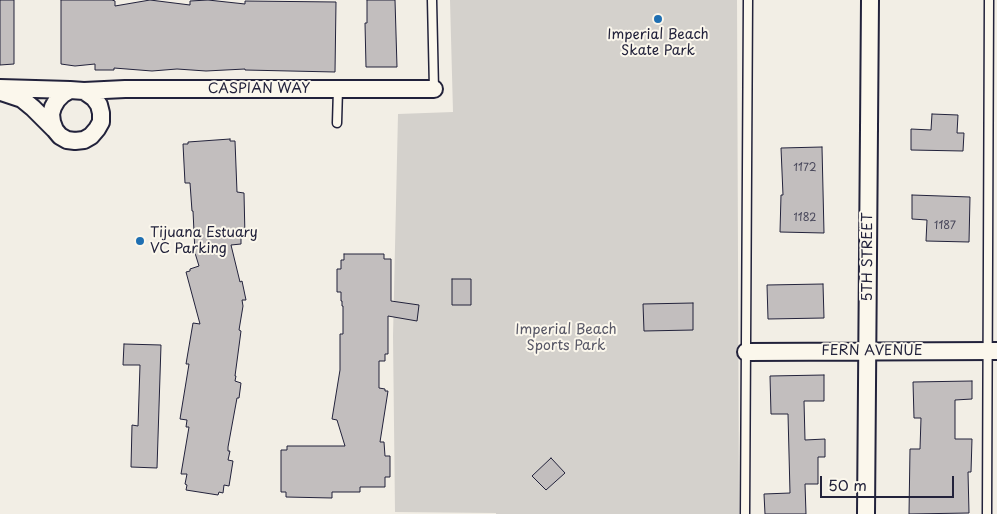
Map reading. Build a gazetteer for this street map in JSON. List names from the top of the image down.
{
  "streets": {
    "street": ["CASPIAN WAY", "5TH STREET", "FERN AVENUE"]
  },
  "crossings": [
    ["5TH STREET", "FERN AVENUE"]
  ],
  "parks": ["Imperial Beach Sports Park"],
  "places": ["Imperial Beach Skate Park", "Tijuana Estuary VC Parking"],
  "house_numbers": ["1172", "1182", "1187"],
  "scale_bar": "50 m"
}
